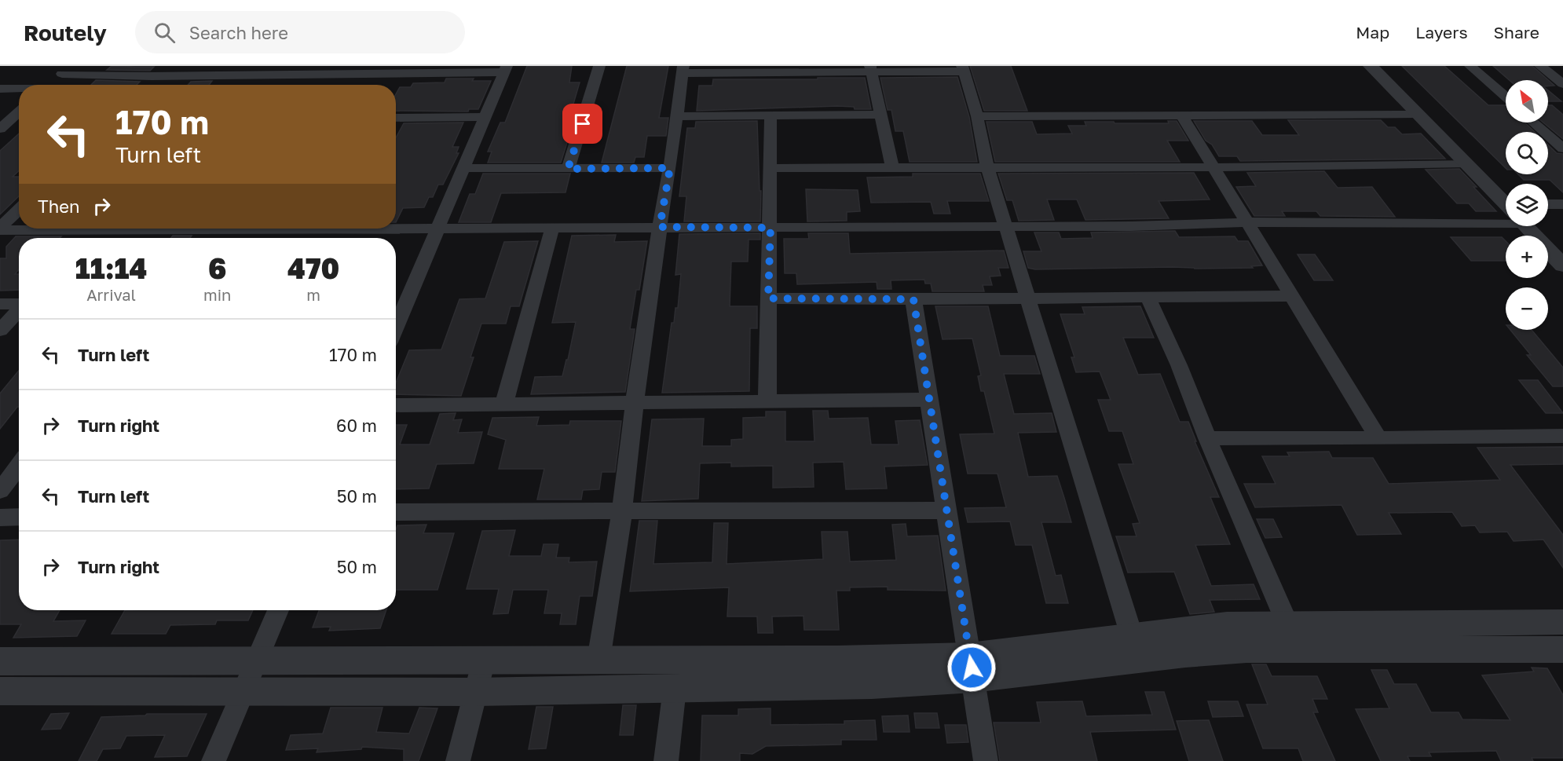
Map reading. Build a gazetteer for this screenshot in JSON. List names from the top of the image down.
{
  "north": "top left",
  "page": {
    "header": "Routely",
    "search": "Search here",
    "nav": ["Map", "Layers", "Share"],
    "map_buttons": ["+", "−"],
    "turn": ["170 m", "Turn left"],
    "then": "Then",
    "eta": [
      "11:14",
      "Arrival",
      "6",
      "min",
      "470",
      "m"
    ],
    "list": [
      {
        "name": "Turn left",
        "value": "170 m"
      },
      {
        "name": "Turn right",
        "value": "60 m"
      },
      {
        "name": "Turn left",
        "value": "50 m"
      },
      {
        "name": "Turn right",
        "value": "50 m"
      }
    ]
  }
}
